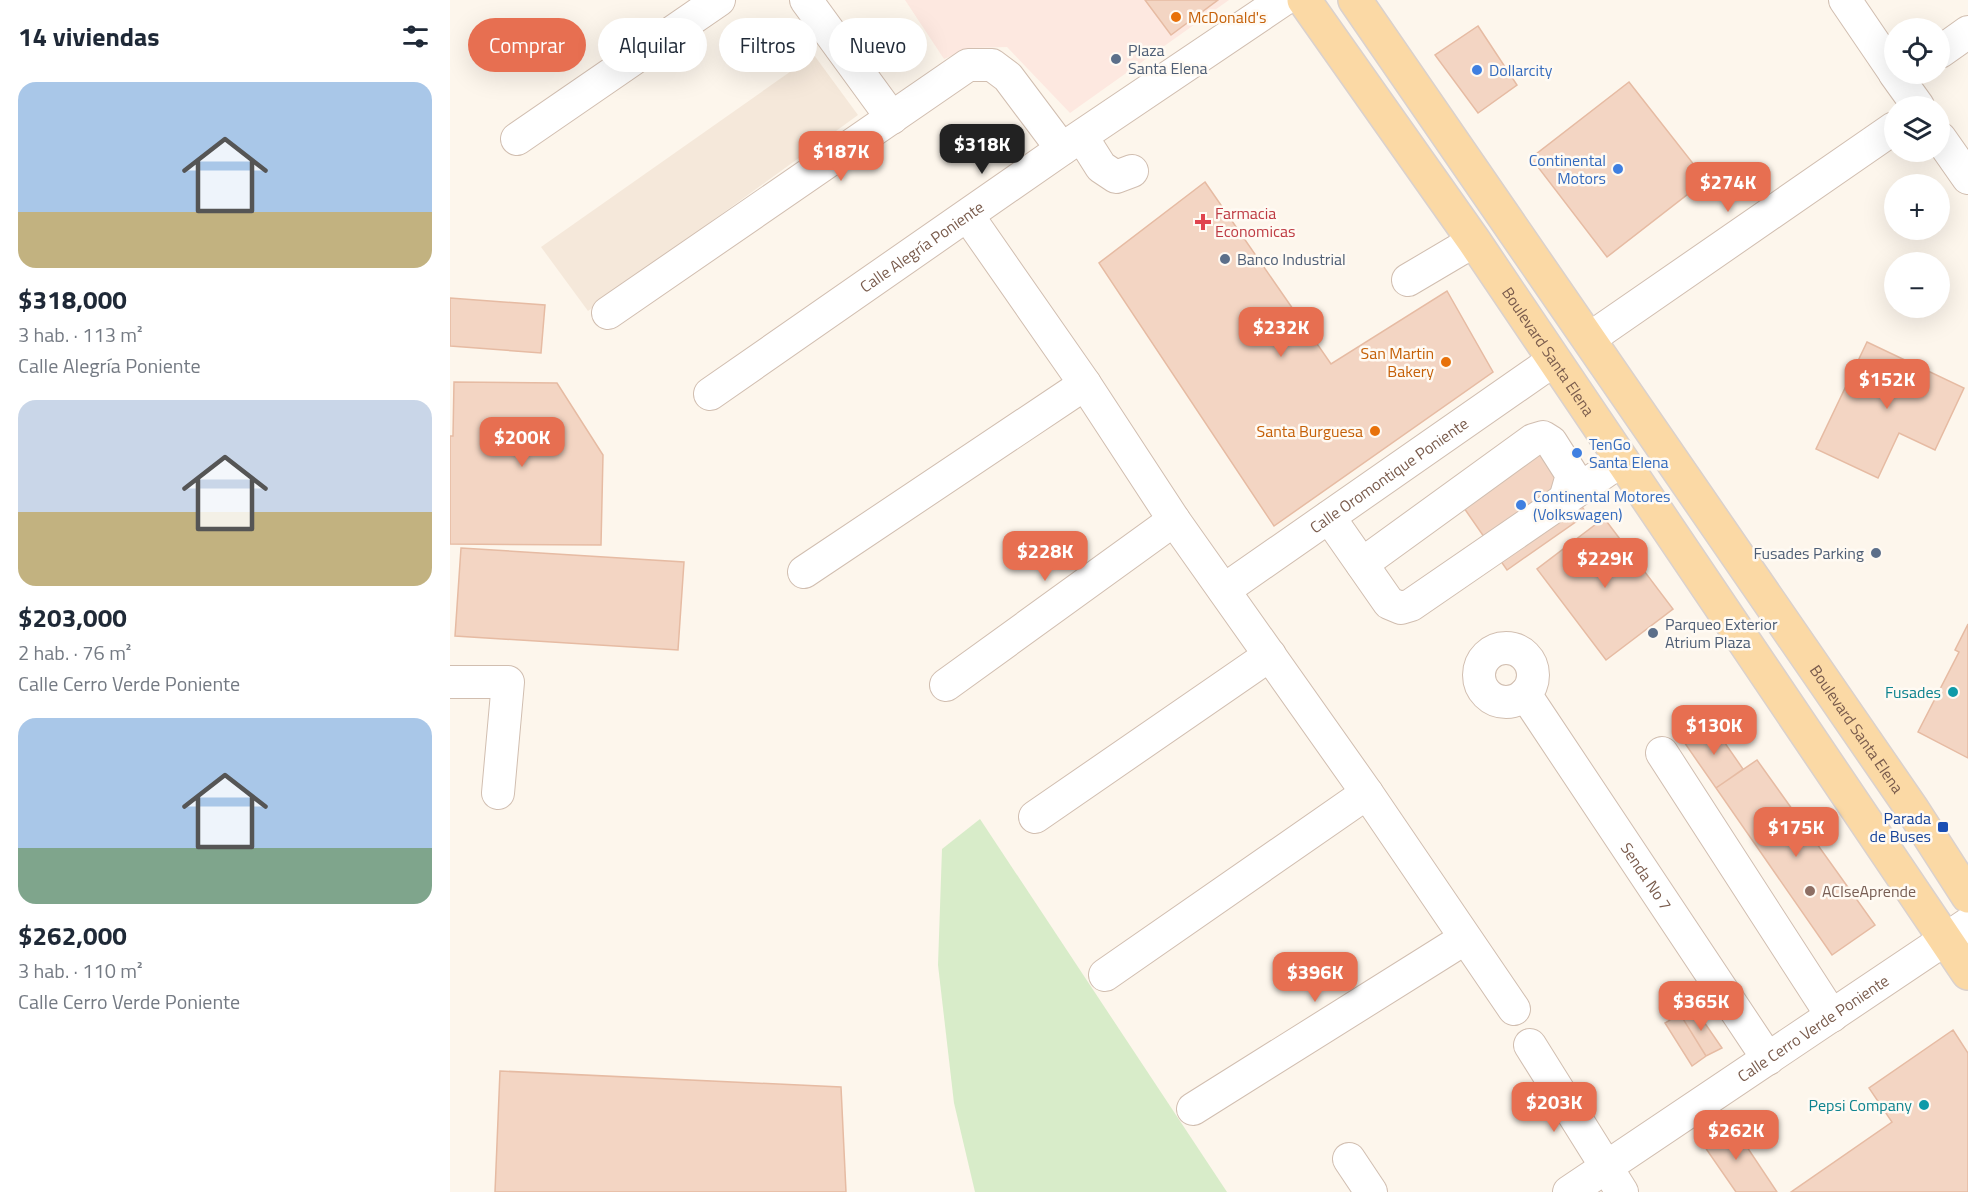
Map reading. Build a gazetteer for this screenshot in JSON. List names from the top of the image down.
{
  "streets": {
    "main road": ["Boulevard Santa Elena"],
    "street": [
      "Calle Alegría Poniente",
      "Calle Oromontique Poniente",
      "Senda No 7",
      "Calle Cerro Verde Poniente"
    ]
  },
  "crossings": [
    ["Boulevard Santa Elena", "Calle Oromontique Poniente"],
    ["Boulevard Santa Elena", "Calle Cerro Verde Poniente"],
    ["Senda No 7", "Calle Cerro Verde Poniente"]
  ],
  "places": {
    "other": [
      "McDonald's",
      "Plaza Santa Elena",
      "Dollarcity",
      "Continental Motors",
      "Banco Industrial",
      "San Martin Bakery",
      "Santa Burguesa",
      "TenGo Santa Elena",
      "Continental Motores (Volkswagen)",
      "Fusades Parking",
      "Parqueo Exterior Atrium Plaza",
      "Fusades",
      "ACIseAprende",
      "Pepsi Company"
    ],
    "health": ["Farmacia Economicas"],
    "transit": ["Parada de Buses"]
  },
  "page": {
    "heading": "14 viviendas",
    "map_buttons": ["+", "−"],
    "chip": [
      "Comprar",
      "Alquilar",
      "Filtros",
      "Nuevo"
    ],
    "list": [
      {
        "name": "$318,000",
        "note": "3 hab. · 113 m² · Calle Alegría Poniente"
      },
      {
        "name": "$203,000",
        "note": "2 hab. · 76 m² · Calle Cerro Verde Poniente"
      },
      {
        "name": "$262,000",
        "note": "3 hab. · 110 m² · Calle Cerro Verde Poniente"
      }
    ],
    "price": [
      "$318K",
      "$187K",
      "$274K",
      "$232K",
      "$152K",
      "$200K",
      "$228K",
      "$229K",
      "$130K",
      "$175K",
      "$396K",
      "$365K",
      "$203K",
      "$262K"
    ]
  }
}
